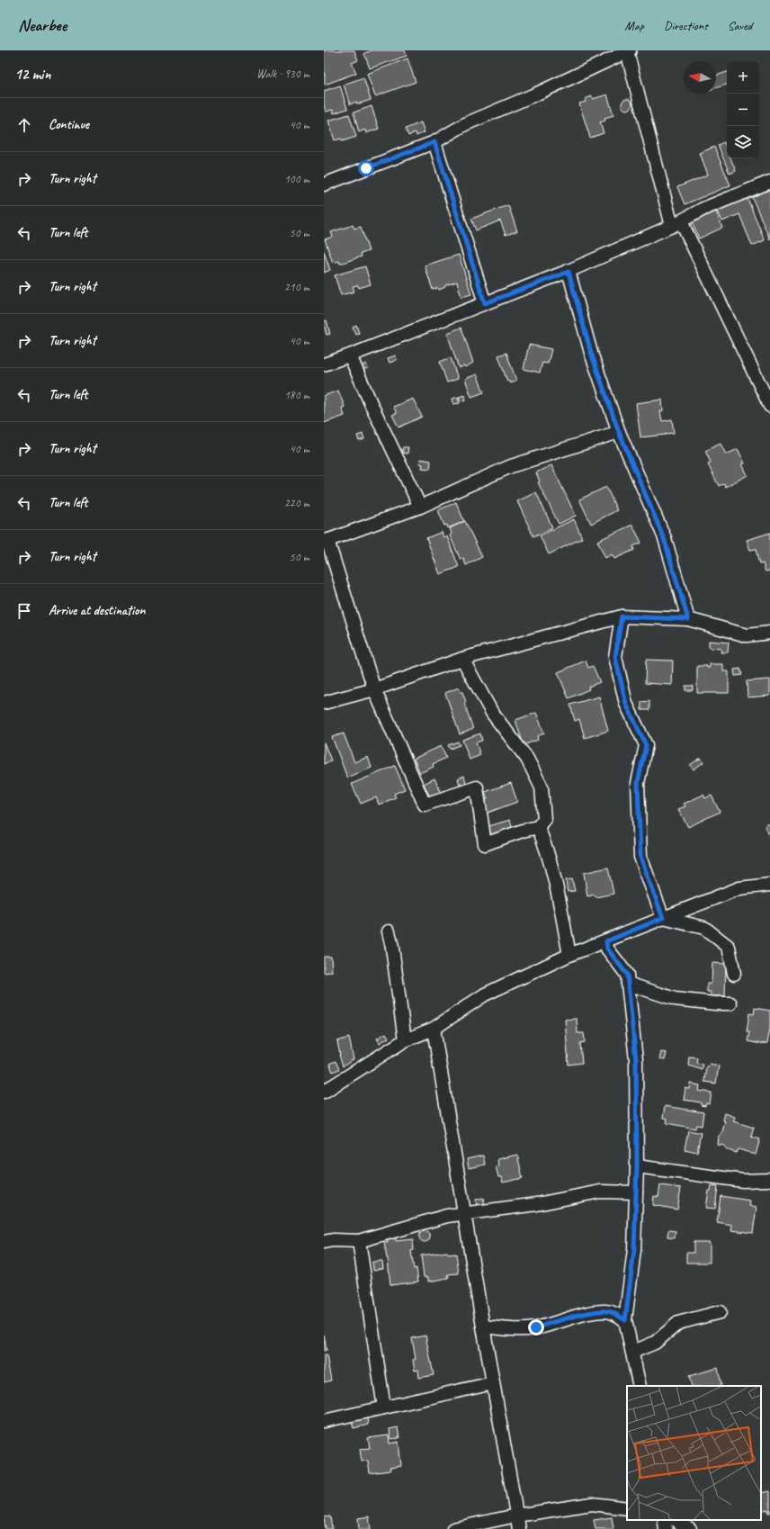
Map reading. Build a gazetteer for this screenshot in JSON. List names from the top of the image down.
{
  "north": "left",
  "page": {
    "header": "Nearbee",
    "nav": ["Map", "Directions", "Saved"],
    "heading": ["12 min", "Walk · 930 m"],
    "map_buttons": ["+", "−"],
    "list": [
      ["Continue", "40 m"],
      ["Turn right", "100 m"],
      ["Turn left", "50 m"],
      ["Turn right", "210 m"],
      ["Turn right", "40 m"],
      ["Turn left", "180 m"],
      ["Turn right", "40 m"],
      ["Turn left", "220 m"],
      ["Turn right", "50 m"],
      "Arrive at destination"
    ]
  }
}
